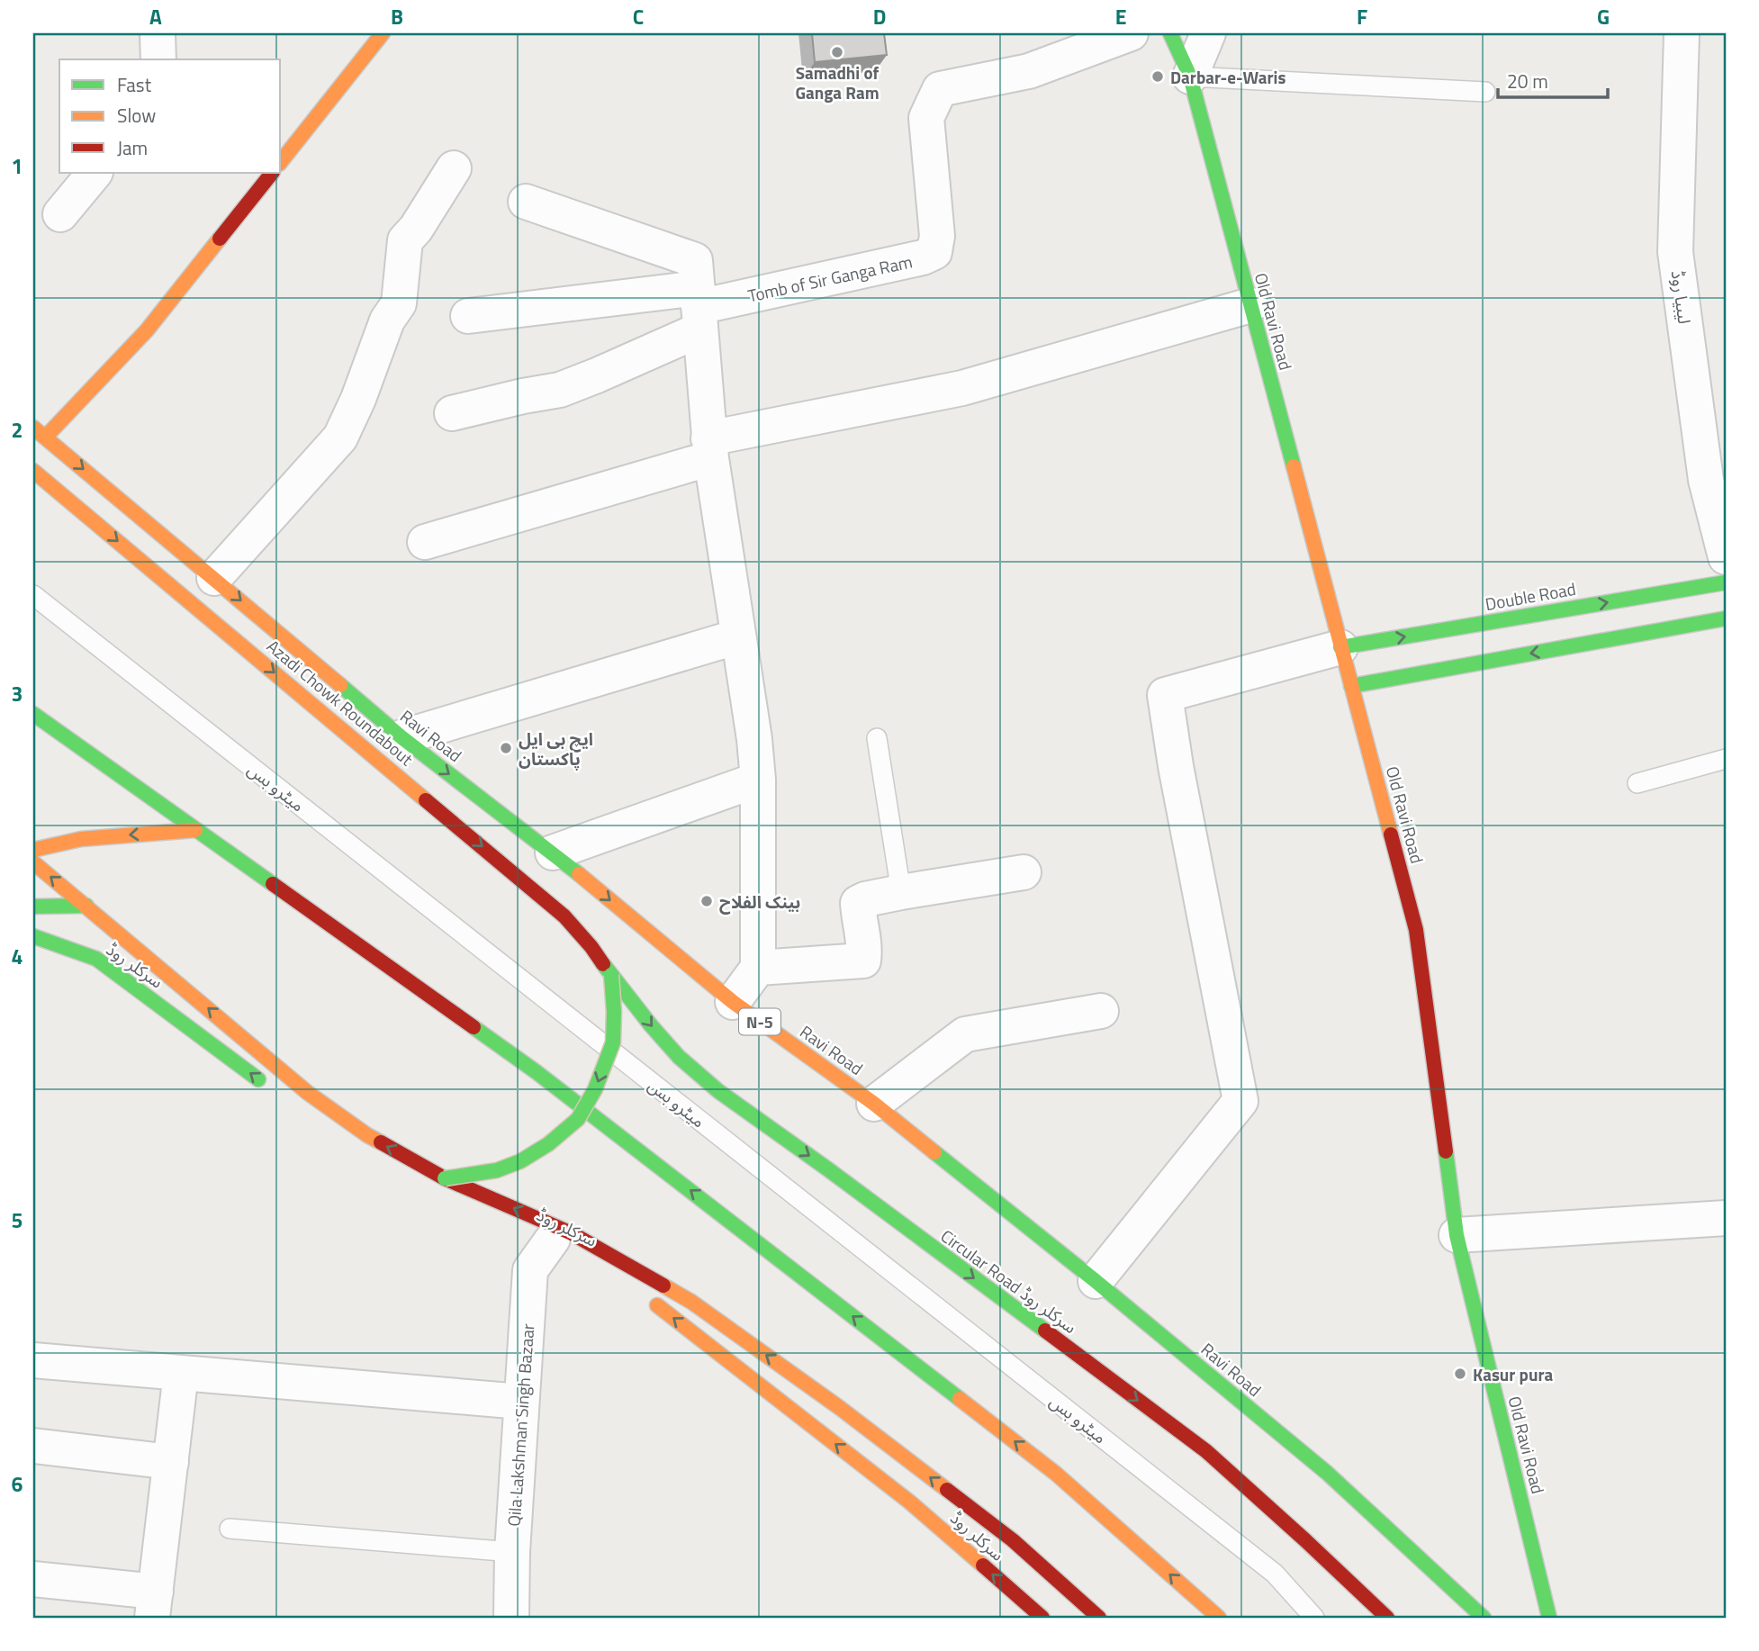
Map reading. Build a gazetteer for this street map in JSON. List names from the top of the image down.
{
  "streets": {
    "main road": [
      "Old Ravi Road",
      "Double Road",
      "Azadi Chowk Roundabout",
      "Ravi Road",
      "سرکلر روڈ",
      "N-5",
      "Circular Road سرکلر روڈ"
    ],
    "street": ["Tomb of Sir Ganga Ram", "لیبیا روڈ", "Qila Lakshman Singh Bazaar"],
    "lane": ["میٹرو بس"]
  },
  "crossings": [
    ["Old Ravi Road", "Double Road"],
    ["Azadi Chowk Roundabout", "Circular Road سرکلر روڈ"],
    ["سرکلر روڈ", "Qila Lakshman Singh Bazaar"]
  ],
  "one_way": ["Azadi Chowk Roundabout", "Ravi Road"],
  "places": [
    "Samadhi of Ganga Ram",
    "Darbar-e-Waris",
    "ایچ بی ایل پاکستان",
    "بینک الفلاح",
    "Kasur pura"
  ],
  "legend": ["Fast", "Slow", "Jam"],
  "scale_bar": "20 m",
  "grid": {
    "columns": [
      "A",
      "B",
      "C",
      "D",
      "E",
      "F",
      "G"
    ],
    "rows": [
      "1",
      "2",
      "3",
      "4",
      "5",
      "6"
    ]
  }
}
